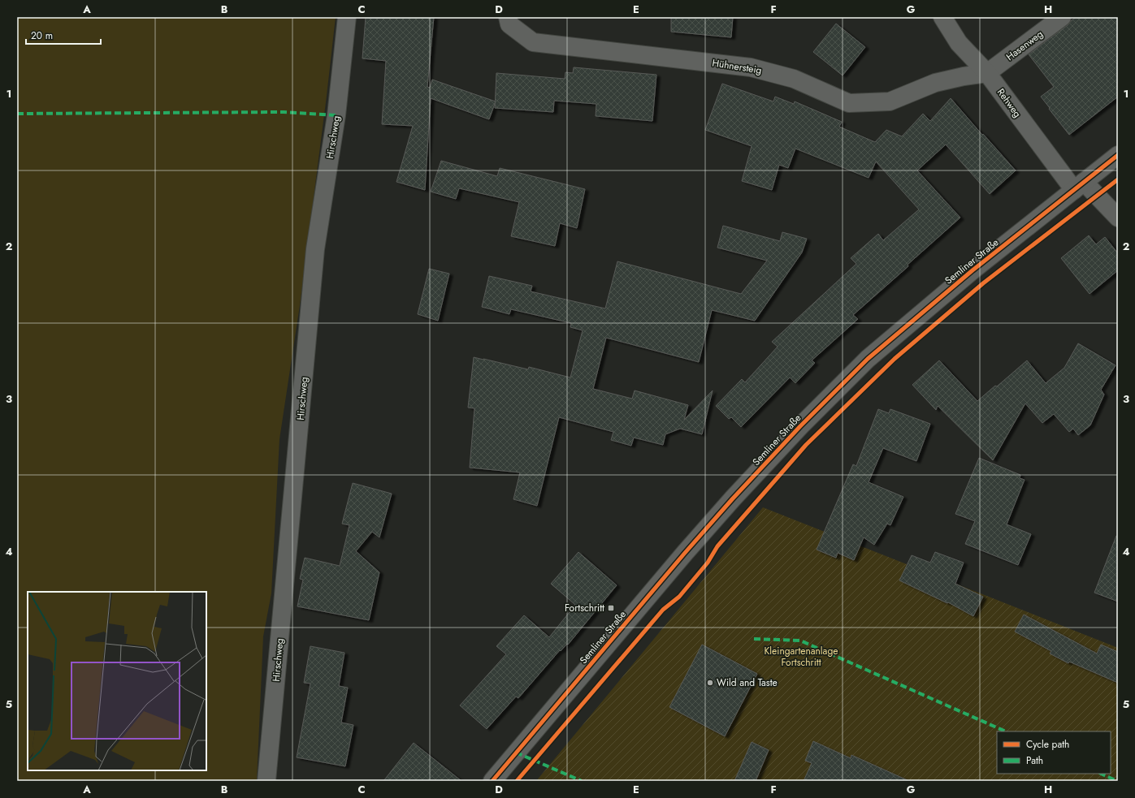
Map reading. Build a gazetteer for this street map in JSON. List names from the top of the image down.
{
  "streets": {
    "street": [
      "Hasenweg",
      "Hühnersteig",
      "Rehweg",
      "Hirschweg",
      "Semliner Straße"
    ]
  },
  "crossings": [
    ["Hasenweg", "Hühnersteig"],
    ["Hasenweg", "Rehweg"],
    ["Hühnersteig", "Rehweg"],
    ["Rehweg", "Semliner Straße"]
  ],
  "parks": ["Kleingartenanlage Fortschritt"],
  "places": {
    "transit": ["Fortschritt"],
    "other": ["Wild and Taste"]
  },
  "legend": ["Cycle path", "Path"],
  "scale_bar": "20 m",
  "grid": {
    "columns": [
      "A",
      "B",
      "C",
      "D",
      "E",
      "F",
      "G",
      "H"
    ],
    "rows": [
      "1",
      "2",
      "3",
      "4",
      "5"
    ]
  }
}
